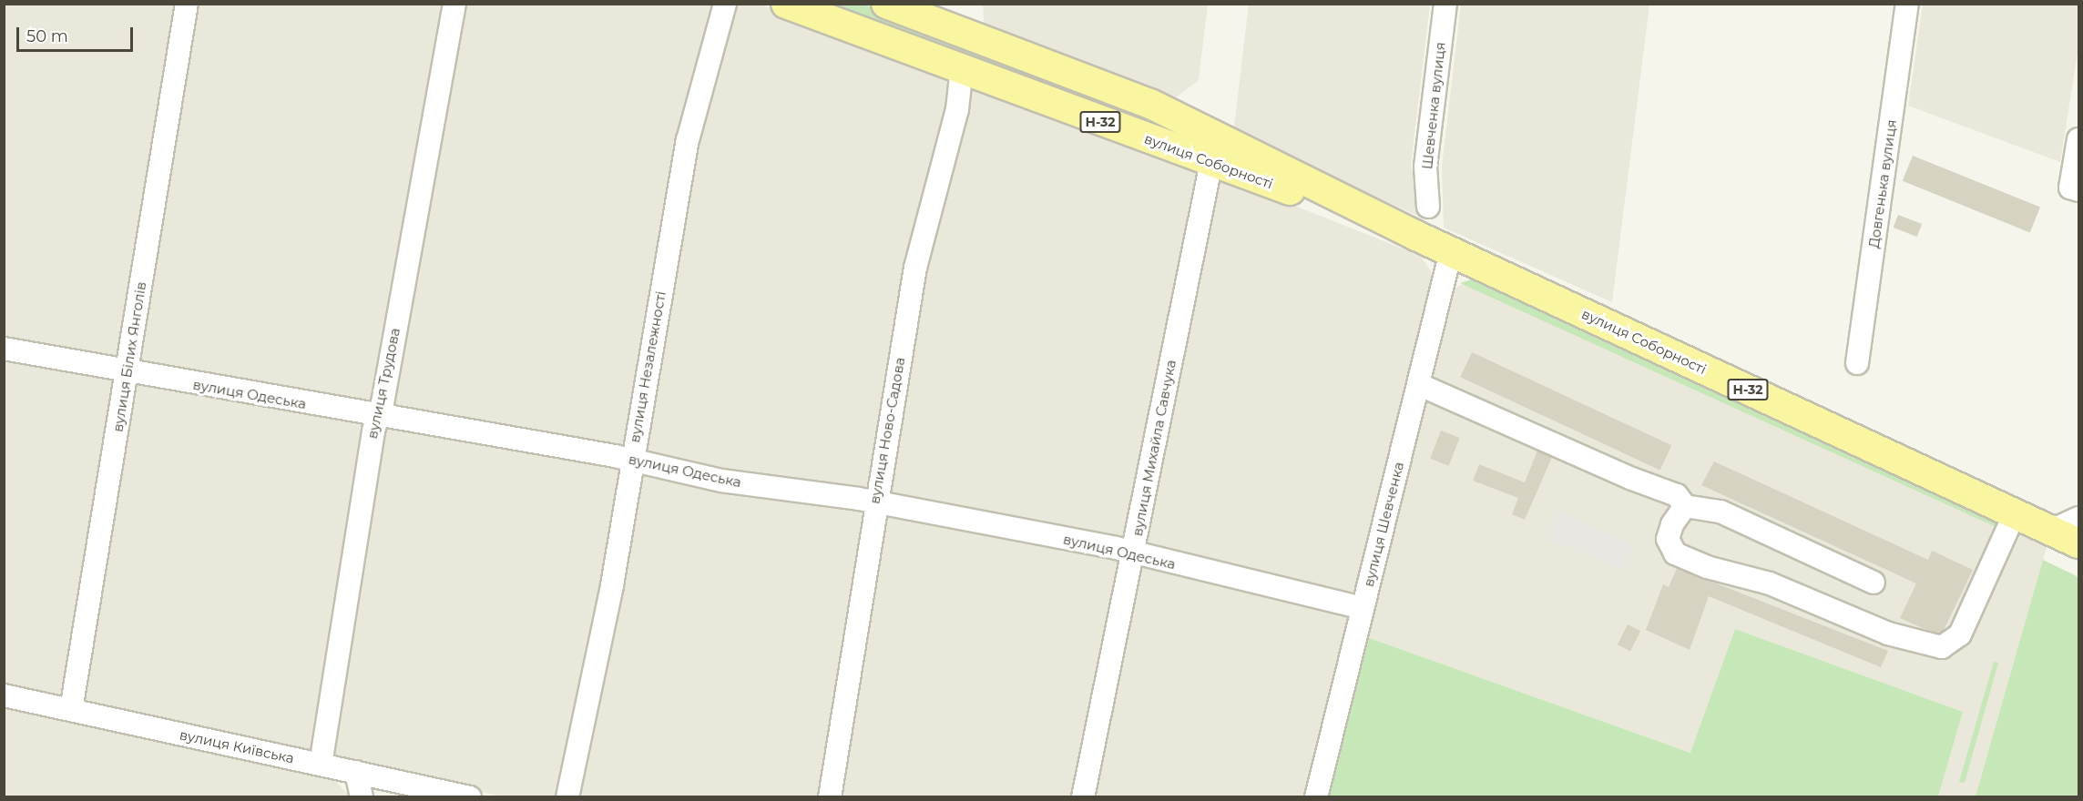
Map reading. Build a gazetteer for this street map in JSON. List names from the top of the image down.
{
  "streets": {
    "main road": ["Н-32", "вулиця Соборності"],
    "street": [
      "Шевченка вулиця",
      "Довгенька вулиця",
      "вулиця Білих Янголів",
      "вулиця Незалежності",
      "вулиця Трудова",
      "вулиця Одеська",
      "вулиця Ново-Садова",
      "вулиця Михайла Савчука",
      "вулиця Шевченка",
      "вулиця Київська"
    ]
  },
  "crossings": [
    ["вулиця Соборності", "вулиця Ново-Садова"],
    ["вулиця Соборності", "вулиця Михайла Савчука"],
    ["вулиця Соборності", "вулиця Шевченка"],
    ["вулиця Білих Янголів", "вулиця Одеська"],
    ["вулиця Білих Янголів", "вулиця Київська"],
    ["вулиця Незалежності", "вулиця Одеська"],
    ["вулиця Трудова", "вулиця Одеська"],
    ["вулиця Трудова", "вулиця Київська"],
    ["вулиця Одеська", "вулиця Ново-Садова"],
    ["вулиця Одеська", "вулиця Михайла Савчука"],
    ["вулиця Одеська", "вулиця Шевченка"]
  ],
  "scale_bar": "50 m"
}
